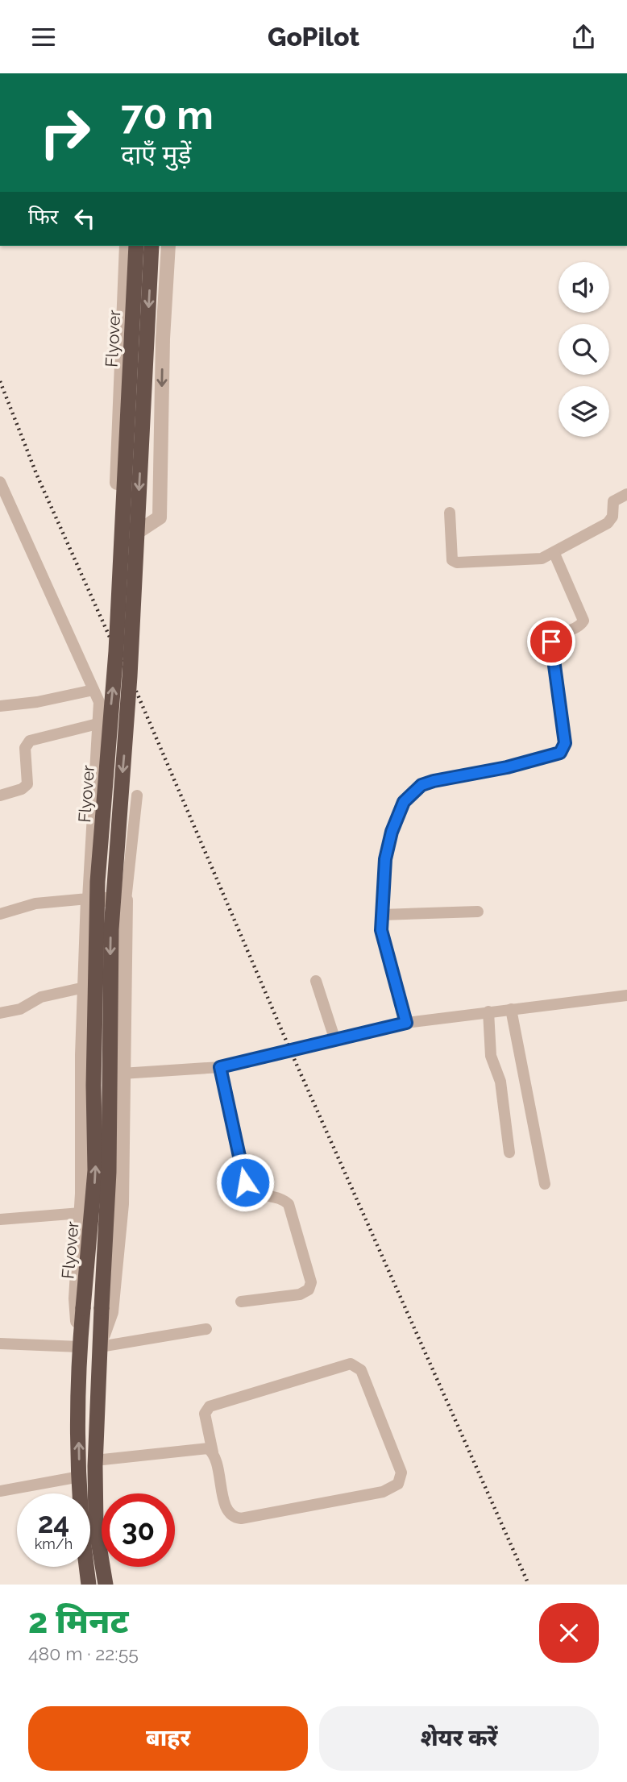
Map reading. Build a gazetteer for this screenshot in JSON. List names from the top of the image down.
{
  "streets": {
    "highway": ["Flyover"]
  },
  "page": {
    "header": "GoPilot",
    "turn": ["70 m", "दाएँ मुड़ें"],
    "then": "फिर",
    "speed": "24 km/h",
    "limit": "30",
    "heading": ["2 मिनट", "480 m · 22:55"],
    "buttons": ["बाहर", "शेयर करें"]
  }
}
